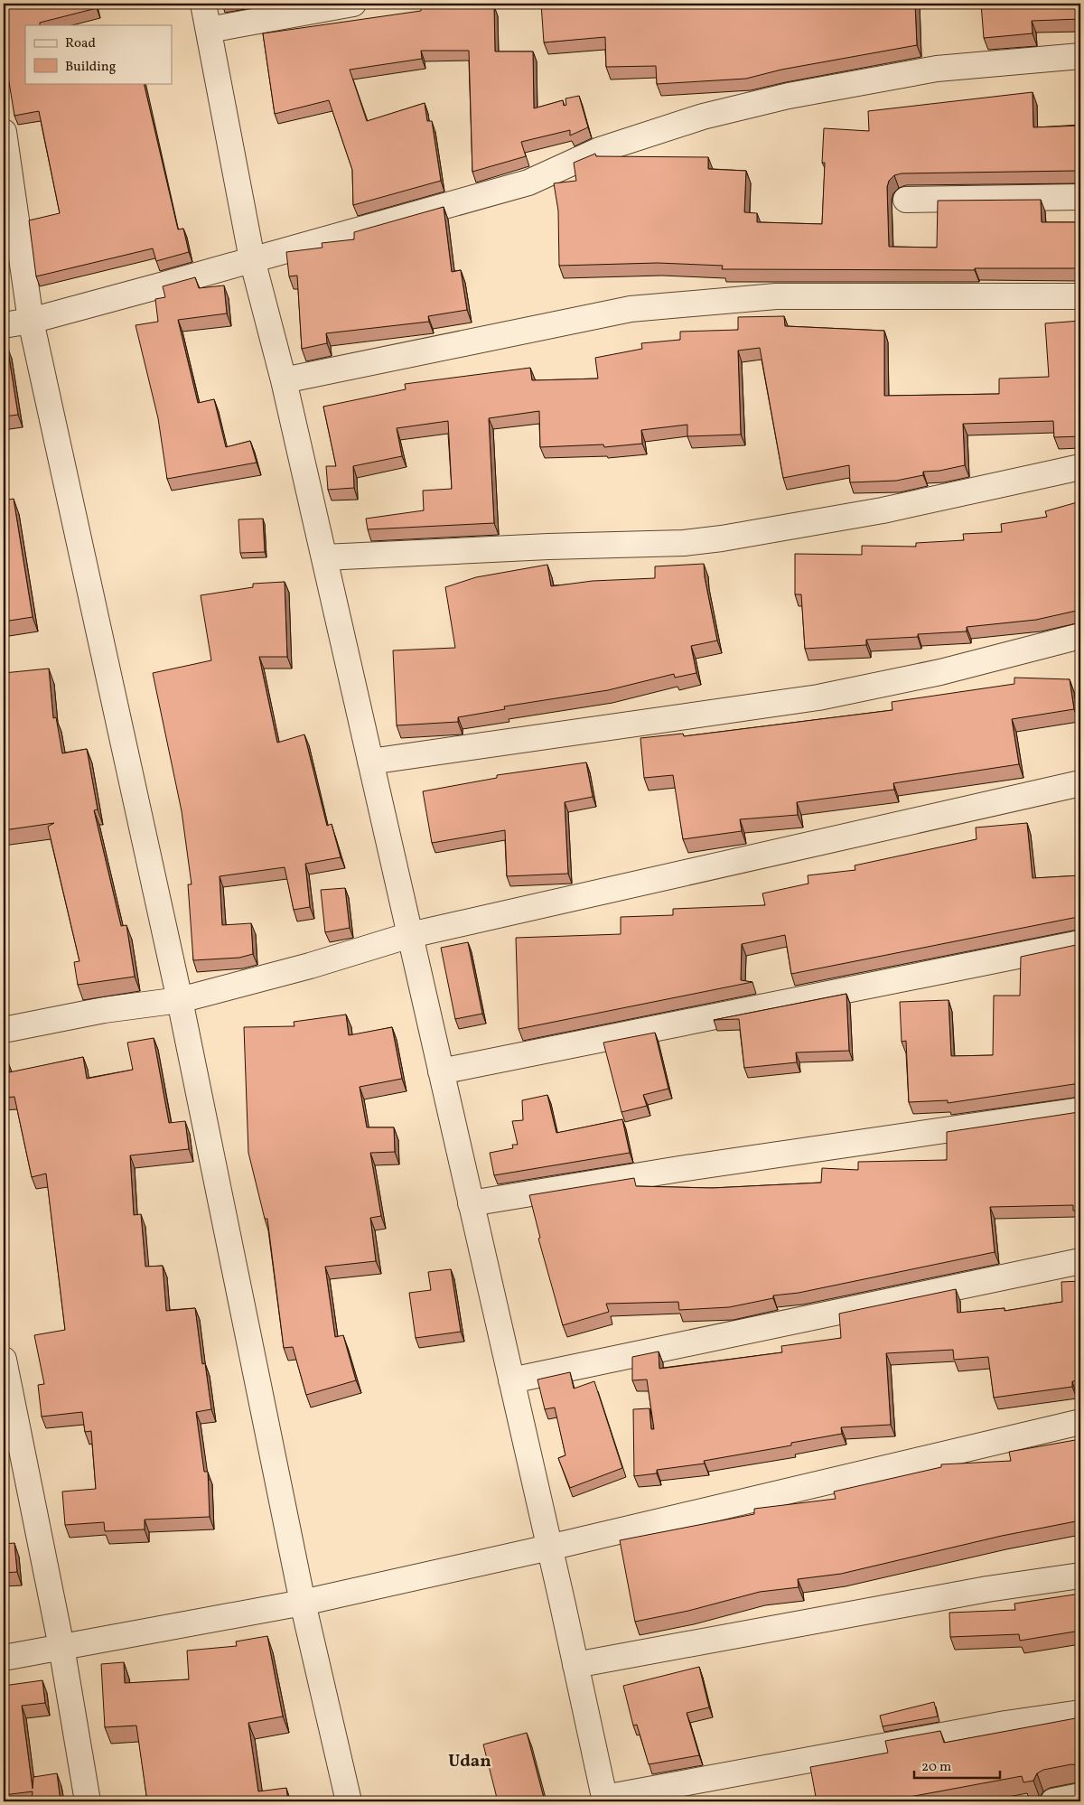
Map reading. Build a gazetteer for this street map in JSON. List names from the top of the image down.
{
  "districts": ["Udan"],
  "legend": ["Road", "Building"],
  "scale_bar": "20 m"
}
